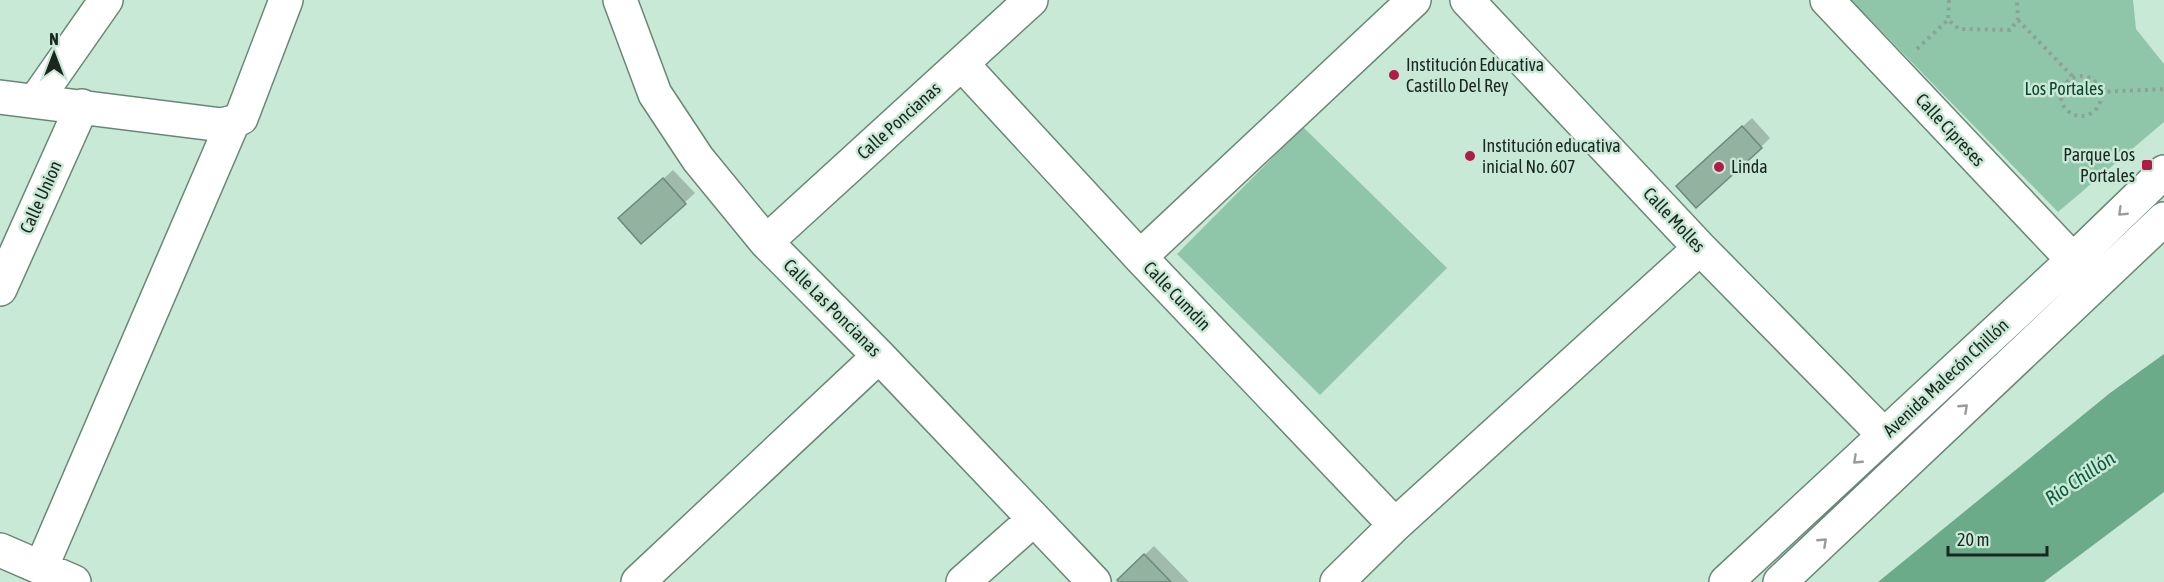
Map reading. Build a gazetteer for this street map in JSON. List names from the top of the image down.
{
  "streets": {
    "street": [
      "Calle Poncianas",
      "Calle Cipreses",
      "Calle Union",
      "Calle Molles",
      "Calle Cumdin",
      "Calle Las Poncianas",
      "Avenida Malecón Chillón"
    ]
  },
  "crossings": [
    ["Calle Poncianas", "Calle Cumdin"],
    ["Calle Poncianas", "Calle Las Poncianas"],
    ["Calle Cipreses", "Avenida Malecón Chillón"],
    ["Calle Molles", "Avenida Malecón Chillón"]
  ],
  "water": ["Río Chillón"],
  "parks": ["Los Portales"],
  "places": {
    "other": ["Institución Educativa Castillo Del Rey", "Institución educativa inicial No. 607", "Linda"],
    "transit": ["Parque Los Portales"]
  },
  "scale_bar": "20 m",
  "north": "top"
}
